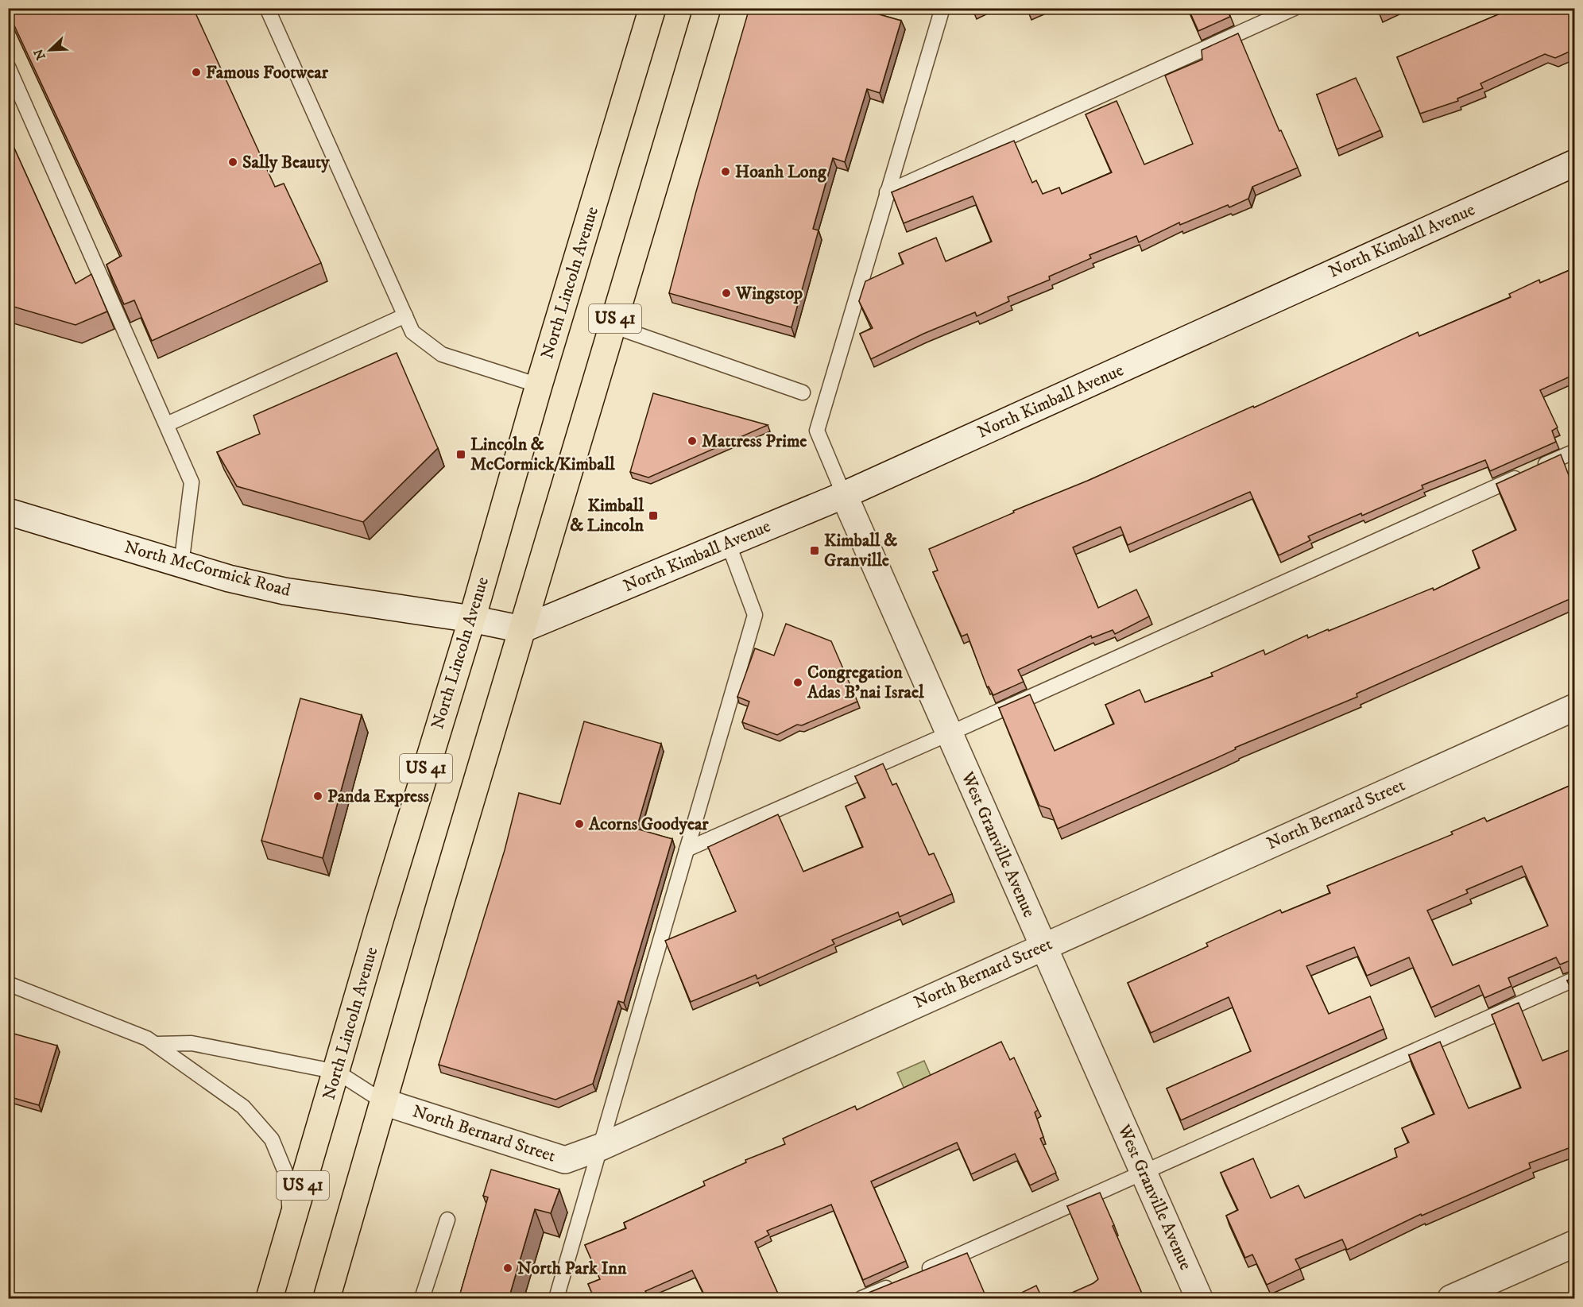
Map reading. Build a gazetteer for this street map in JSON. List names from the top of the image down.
{
  "streets": {
    "main road": ["North Lincoln Avenue", "US 41"],
    "street": [
      "North Kimball Avenue",
      "North McCormick Road",
      "North Bernard Street",
      "West Granville Avenue"
    ]
  },
  "crossings": [
    ["North Kimball Avenue", "US 41"],
    ["North Kimball Avenue", "North McCormick Road"],
    ["North Kimball Avenue", "West Granville Avenue"],
    ["North Lincoln Avenue", "North McCormick Road"],
    ["US 41", "North McCormick Road"],
    ["US 41", "North Bernard Street"],
    ["North Bernard Street", "West Granville Avenue"]
  ],
  "places": {
    "other": [
      "Famous Footwear",
      "Sally Beauty",
      "Hoanh Long",
      "Wingstop",
      "Mattress Prime",
      "Congregation Adas B'nai Israel",
      "Panda Express",
      "Acorns Goodyear",
      "North Park Inn"
    ],
    "transit": ["Lincoln & McCormick/Kimball", "Kimball & Lincoln", "Kimball & Granville"]
  },
  "north": "bottom left"
}
